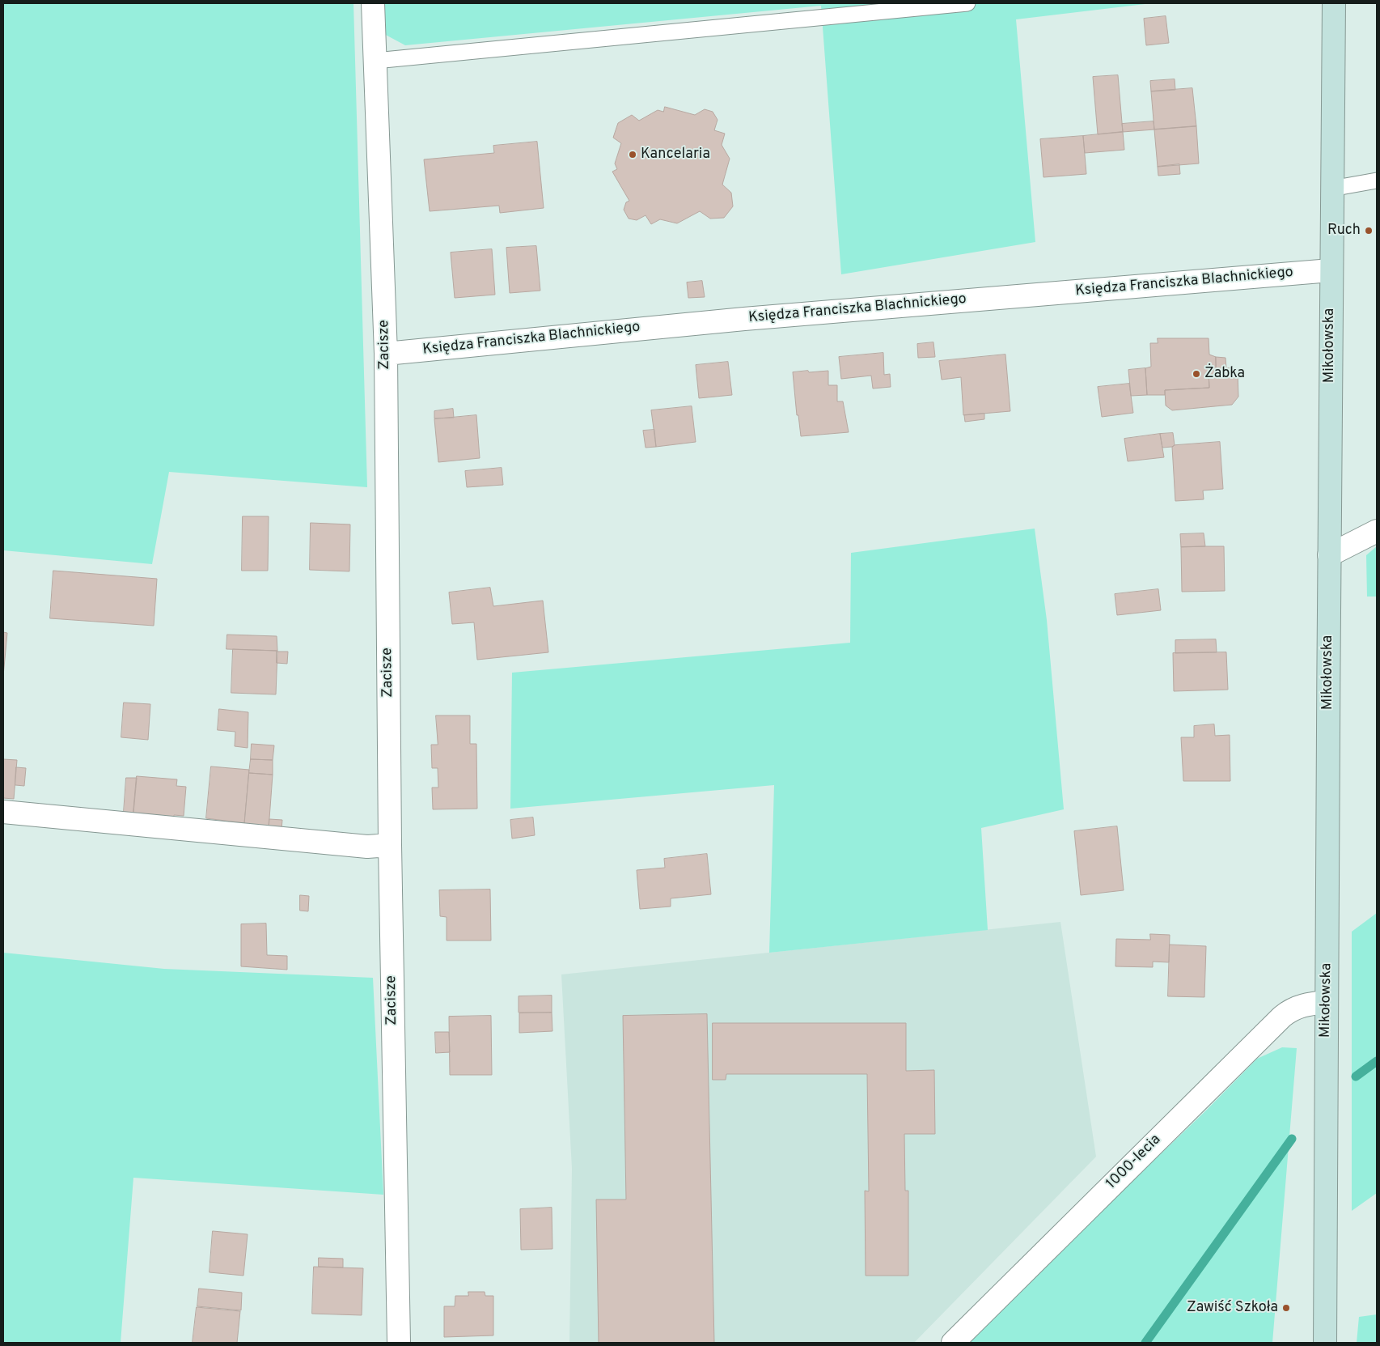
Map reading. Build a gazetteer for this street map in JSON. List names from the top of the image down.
{
  "streets": {
    "main road": ["Mikołowska"],
    "street": ["Księdza Franciszka Blachnickiego", "Zacisze", "1000-lecia"]
  },
  "crossings": [
    ["Księdza Franciszka Blachnickiego", "Zacisze"],
    ["Księdza Franciszka Blachnickiego", "Mikołowska"],
    ["Mikołowska", "1000-lecia"]
  ],
  "places": [
    "Kancelaria",
    "Ruch",
    "Żabka",
    "Zawiść Szkoła"
  ]
}
